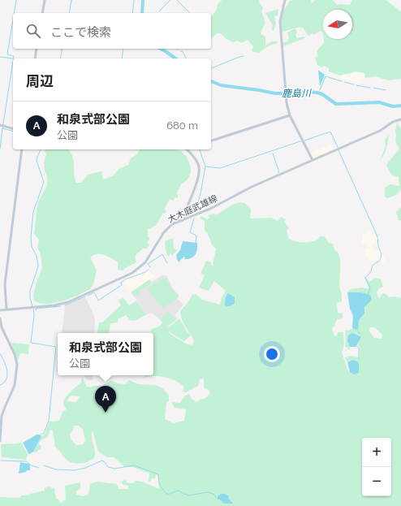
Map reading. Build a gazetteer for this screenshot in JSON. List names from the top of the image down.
{
  "streets": {
    "main road": ["大木庭武雄線"]
  },
  "water": ["鹿島川"],
  "north": "left",
  "page": {
    "search": "ここで検索",
    "heading": "周辺",
    "list": [
      {
        "mark": "A",
        "name": "和泉式部公園",
        "note": "公園",
        "value": "680 m"
      }
    ],
    "popup": ["和泉式部公園", "公園"],
    "pins": "A",
    "map_buttons": ["+", "−"]
  }
}
